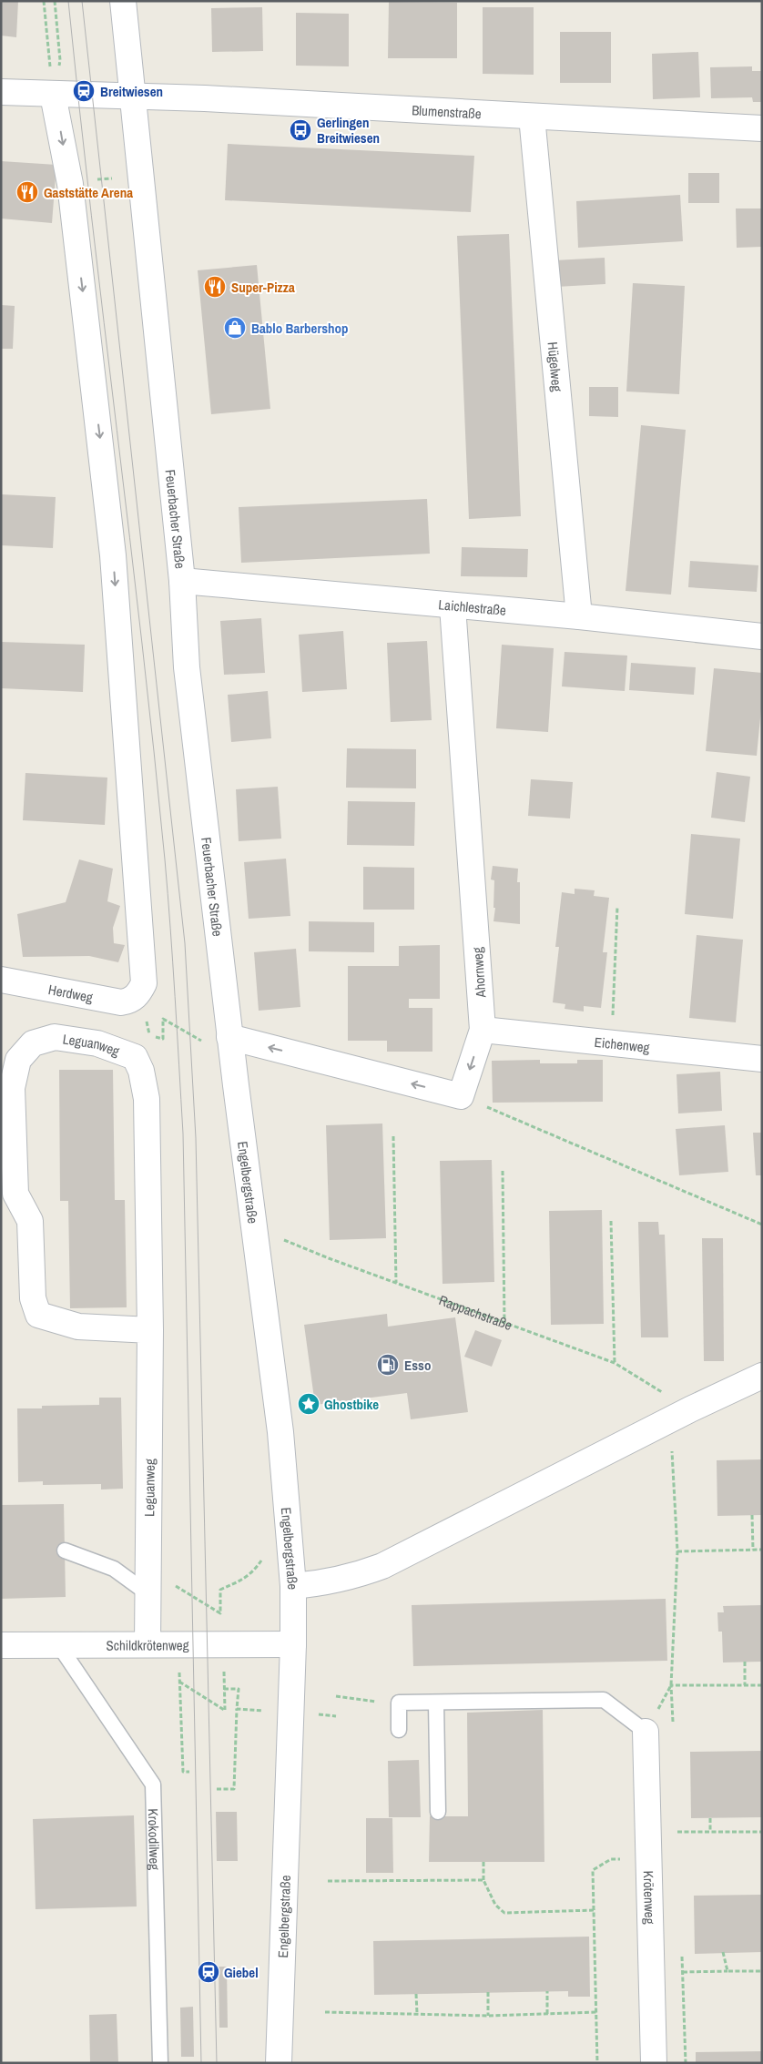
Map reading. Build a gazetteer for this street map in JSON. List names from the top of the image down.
{
  "streets": {
    "street": [
      "Blumenstraße",
      "Hügelweg",
      "Feuerbacher Straße",
      "Laichlestraße",
      "Ahornweg",
      "Herdweg",
      "Eichenweg",
      "Leguanweg",
      "Engelbergstraße",
      "Schildkrötenweg",
      "Krötenweg"
    ],
    "lane": ["Krokodilweg"],
    "path": ["Rappachstraße"]
  },
  "crossings": [
    ["Blumenstraße", "Hügelweg"],
    ["Blumenstraße", "Feuerbacher Straße"],
    ["Hügelweg", "Laichlestraße"],
    ["Feuerbacher Straße", "Laichlestraße"],
    ["Feuerbacher Straße", "Engelbergstraße"],
    ["Laichlestraße", "Ahornweg"],
    ["Ahornweg", "Eichenweg"],
    ["Leguanweg", "Schildkrötenweg"],
    ["Engelbergstraße", "Rappachstraße"],
    ["Engelbergstraße", "Schildkrötenweg"],
    ["Schildkrötenweg", "Krokodilweg"]
  ],
  "one_way": ["Herdweg"],
  "places": {
    "station": ["Breitwiesen", "Giebel"],
    "bus stop": ["Gerlingen Breitwiesen"],
    "restaurant": ["Gaststätte Arena", "Super-Pizza"],
    "shop": ["Bablo Barbershop"],
    "fuel station": ["Esso"],
    "place": ["Ghostbike"]
  }
}
